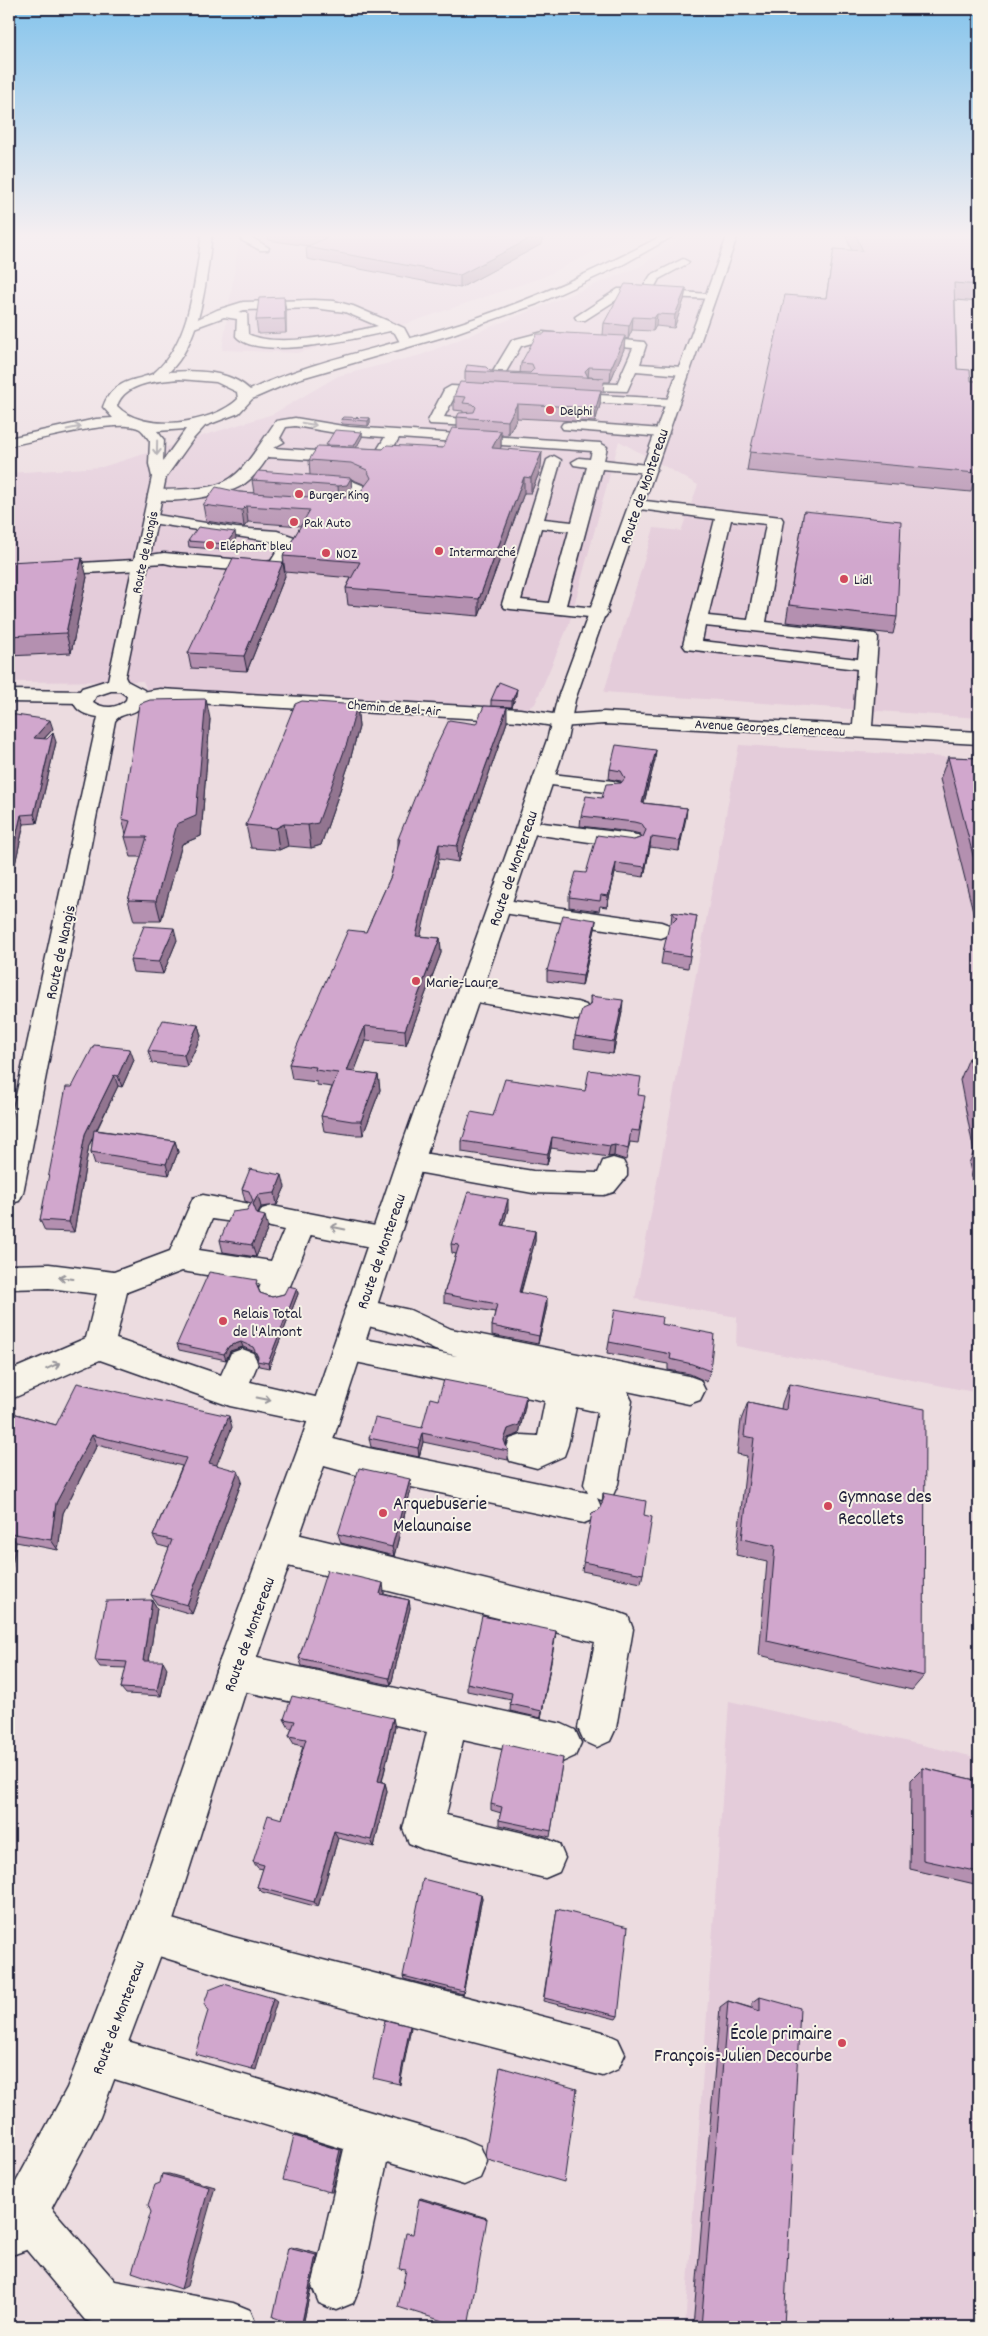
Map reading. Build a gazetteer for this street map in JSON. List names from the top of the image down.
{
  "streets": {
    "main road": [
      "Route de Montereau",
      "Route de Nangis",
      "Chemin de Bel-Air",
      "Avenue Georges Clemenceau"
    ]
  },
  "crossings": [
    ["Route de Montereau", "Chemin de Bel-Air"],
    ["Route de Montereau", "Avenue Georges Clemenceau"],
    ["Chemin de Bel-Air", "Avenue Georges Clemenceau"]
  ],
  "places": [
    "Delphi",
    "Burger King",
    "Pak Auto",
    "Eléphant bleu",
    "Intermarché",
    "NOZ",
    "Lidl",
    "Marie-Laure",
    "Relais Total de l'Almont",
    "Gymnase des Recollets",
    "Arquebuserie Melaunaise",
    "École primaire François-Julien Decourbe"
  ]
}
